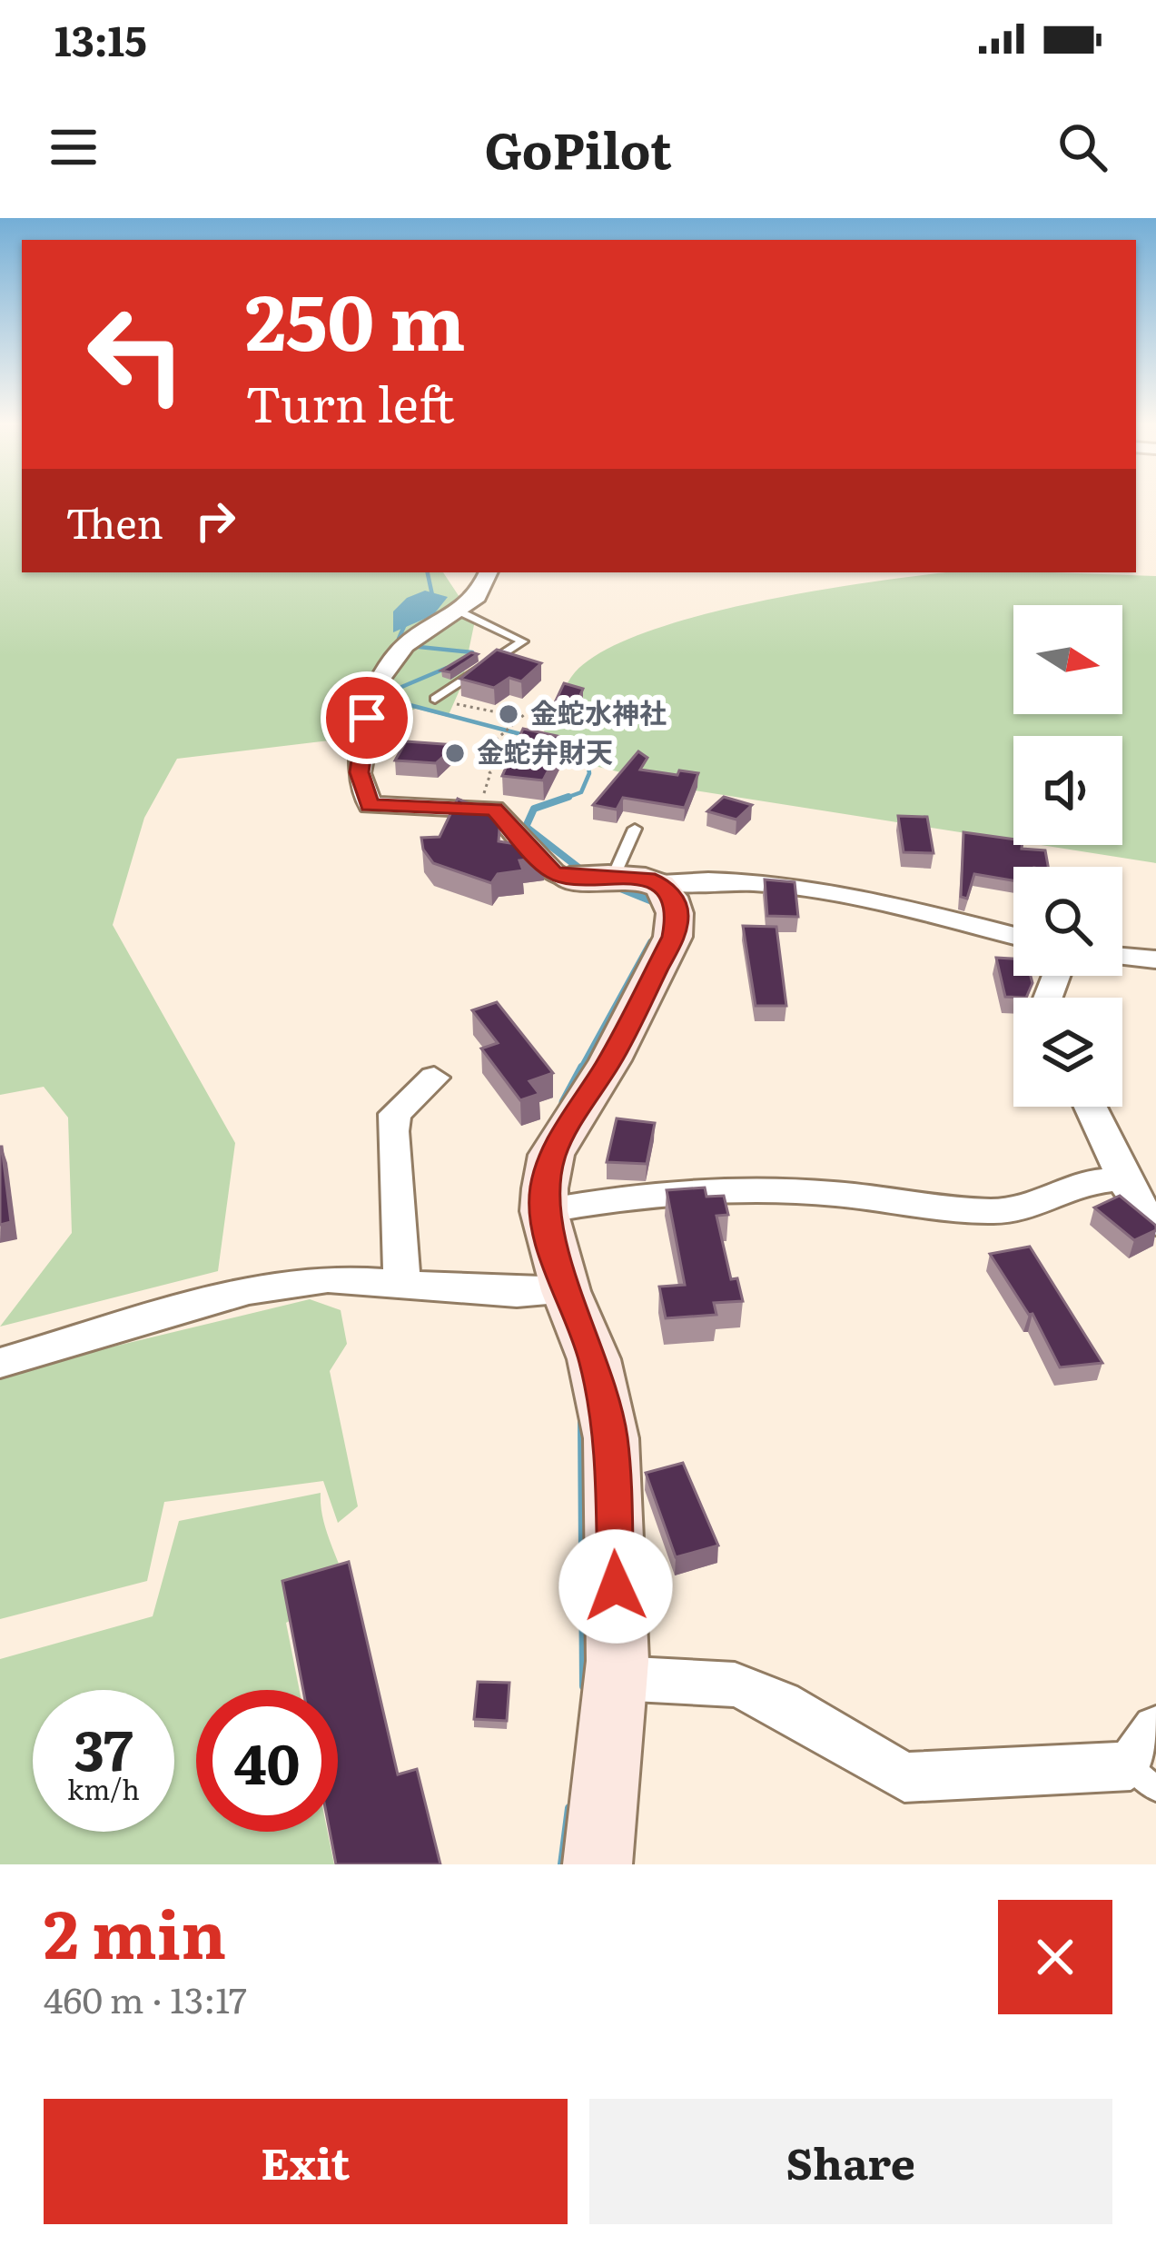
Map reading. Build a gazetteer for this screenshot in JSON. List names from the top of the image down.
{
  "places": ["金蛇水神社", "金蛇弁財天"],
  "north": "right",
  "page": {
    "status": "13:15",
    "header": "GoPilot",
    "turn": ["250 m", "Turn left"],
    "then": "Then",
    "speed": "37 km/h",
    "limit": "40",
    "heading": ["2 min", "460 m · 13:17"],
    "buttons": ["Exit", "Share"]
  }
}
